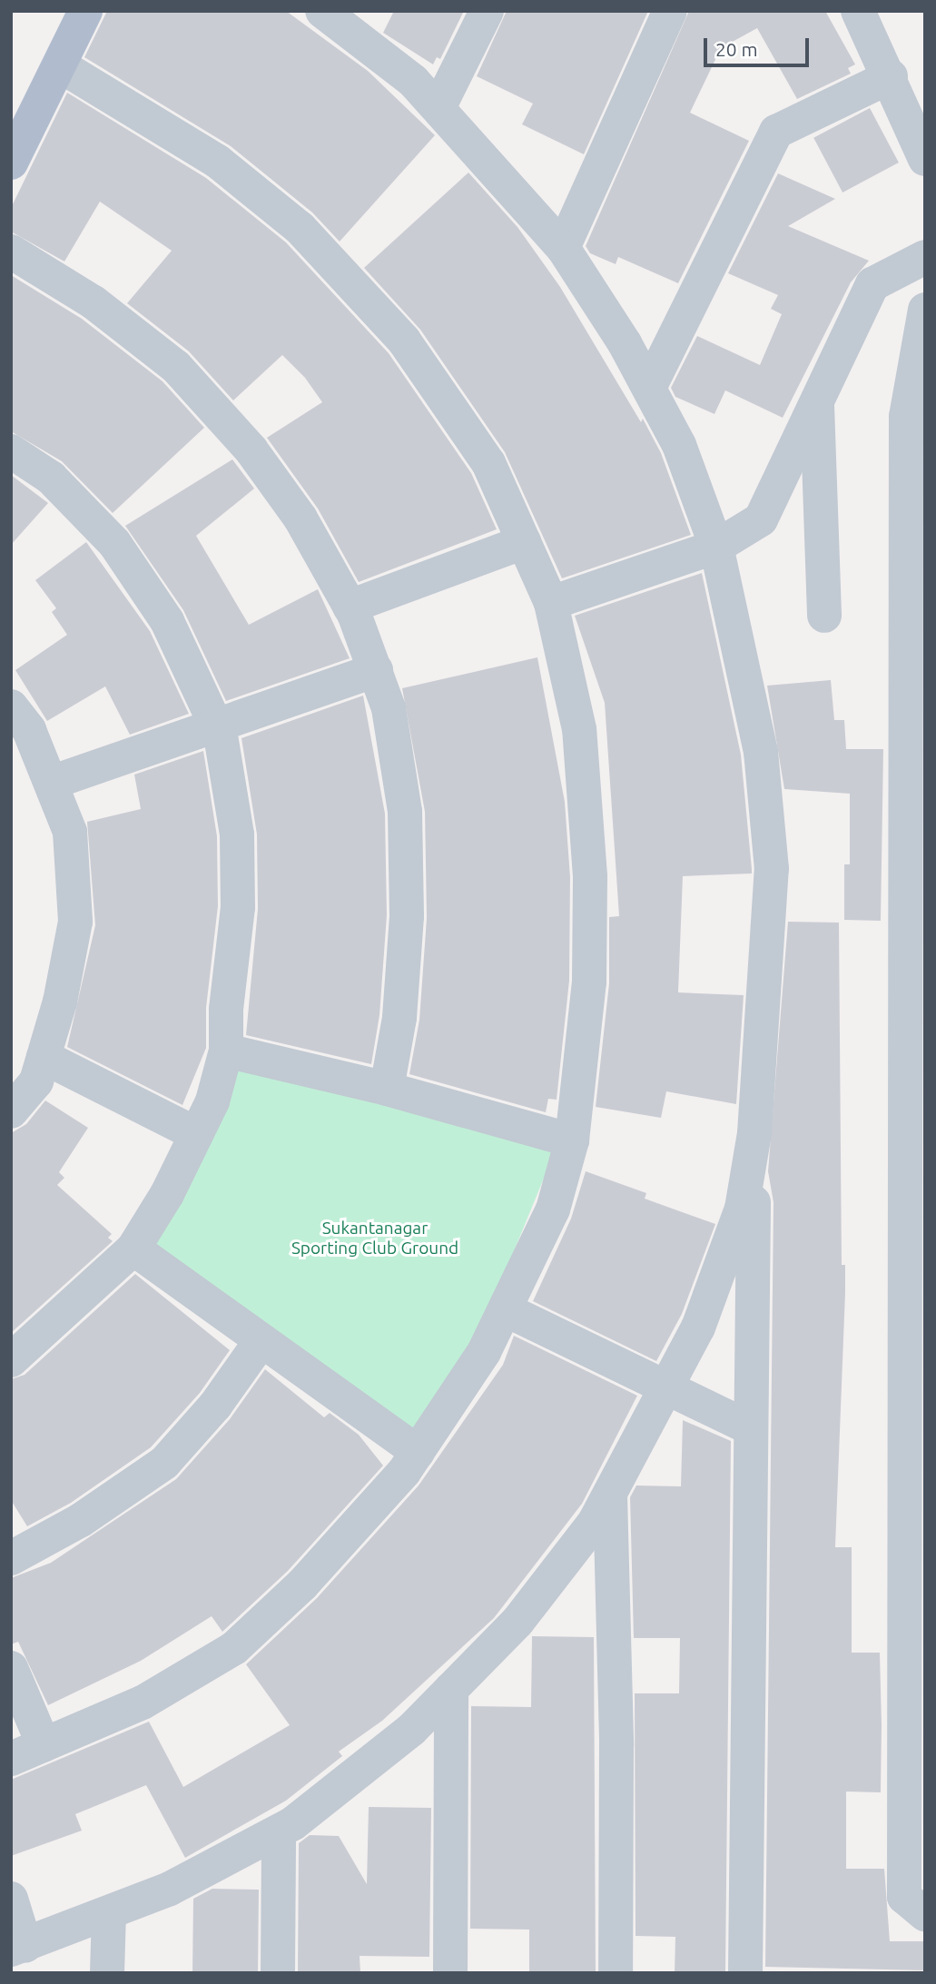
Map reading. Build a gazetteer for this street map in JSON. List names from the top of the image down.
{
  "parks": ["Sukantanagar Sporting Club Ground"],
  "scale_bar": "20 m"
}
